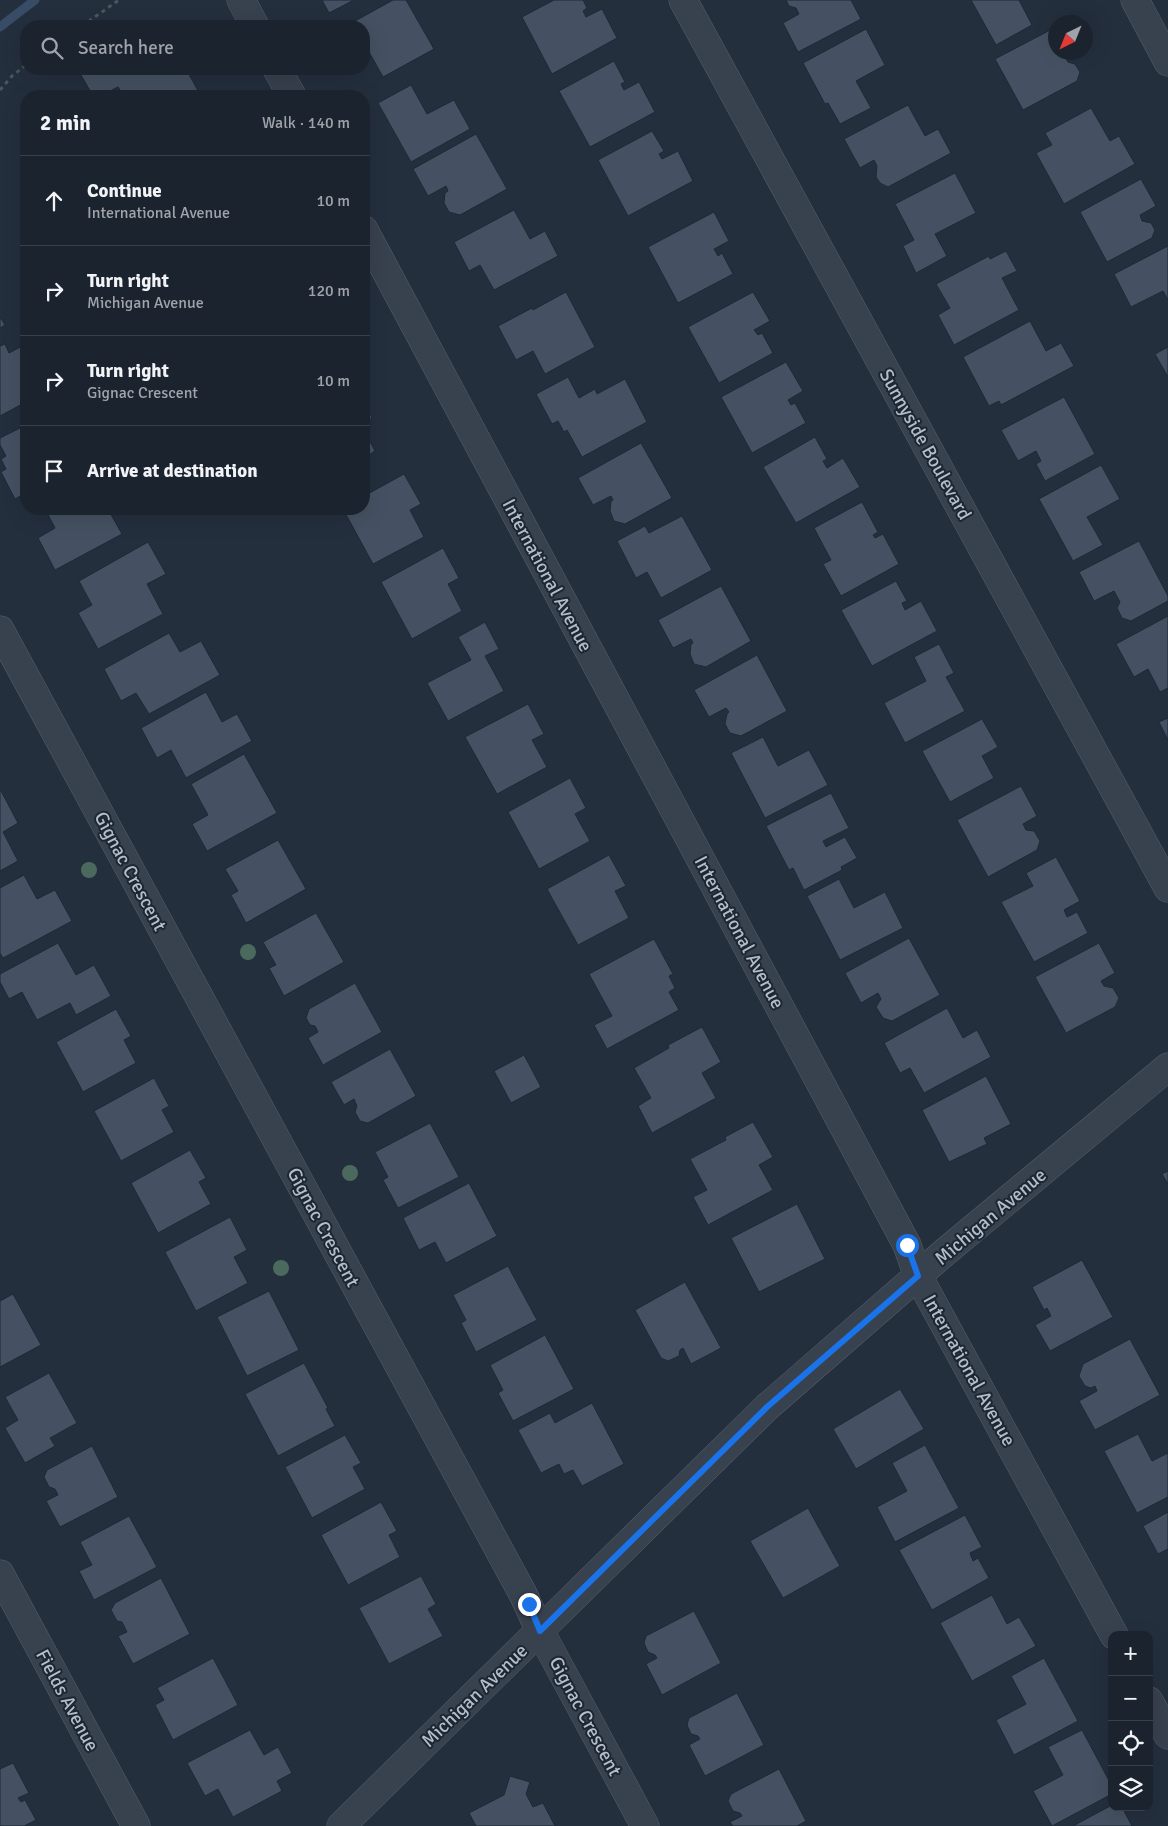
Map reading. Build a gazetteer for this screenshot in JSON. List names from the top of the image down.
{
  "streets": {
    "street": [
      "Sunnyside Boulevard",
      "International Avenue",
      "Gignac Crescent",
      "Michigan Avenue",
      "Fields Avenue"
    ]
  },
  "crossings": [
    ["International Avenue", "Michigan Avenue"],
    ["Gignac Crescent", "Michigan Avenue"]
  ],
  "north": "bottom left",
  "page": {
    "search": "Search here",
    "heading": ["2 min", "Walk · 140 m"],
    "list": [
      ["Continue", "International Avenue", "10 m"],
      ["Turn right", "Michigan Avenue", "120 m"],
      ["Turn right", "Gignac Crescent", "10 m"],
      "Arrive at destination"
    ],
    "map_buttons": ["+", "−"]
  }
}
